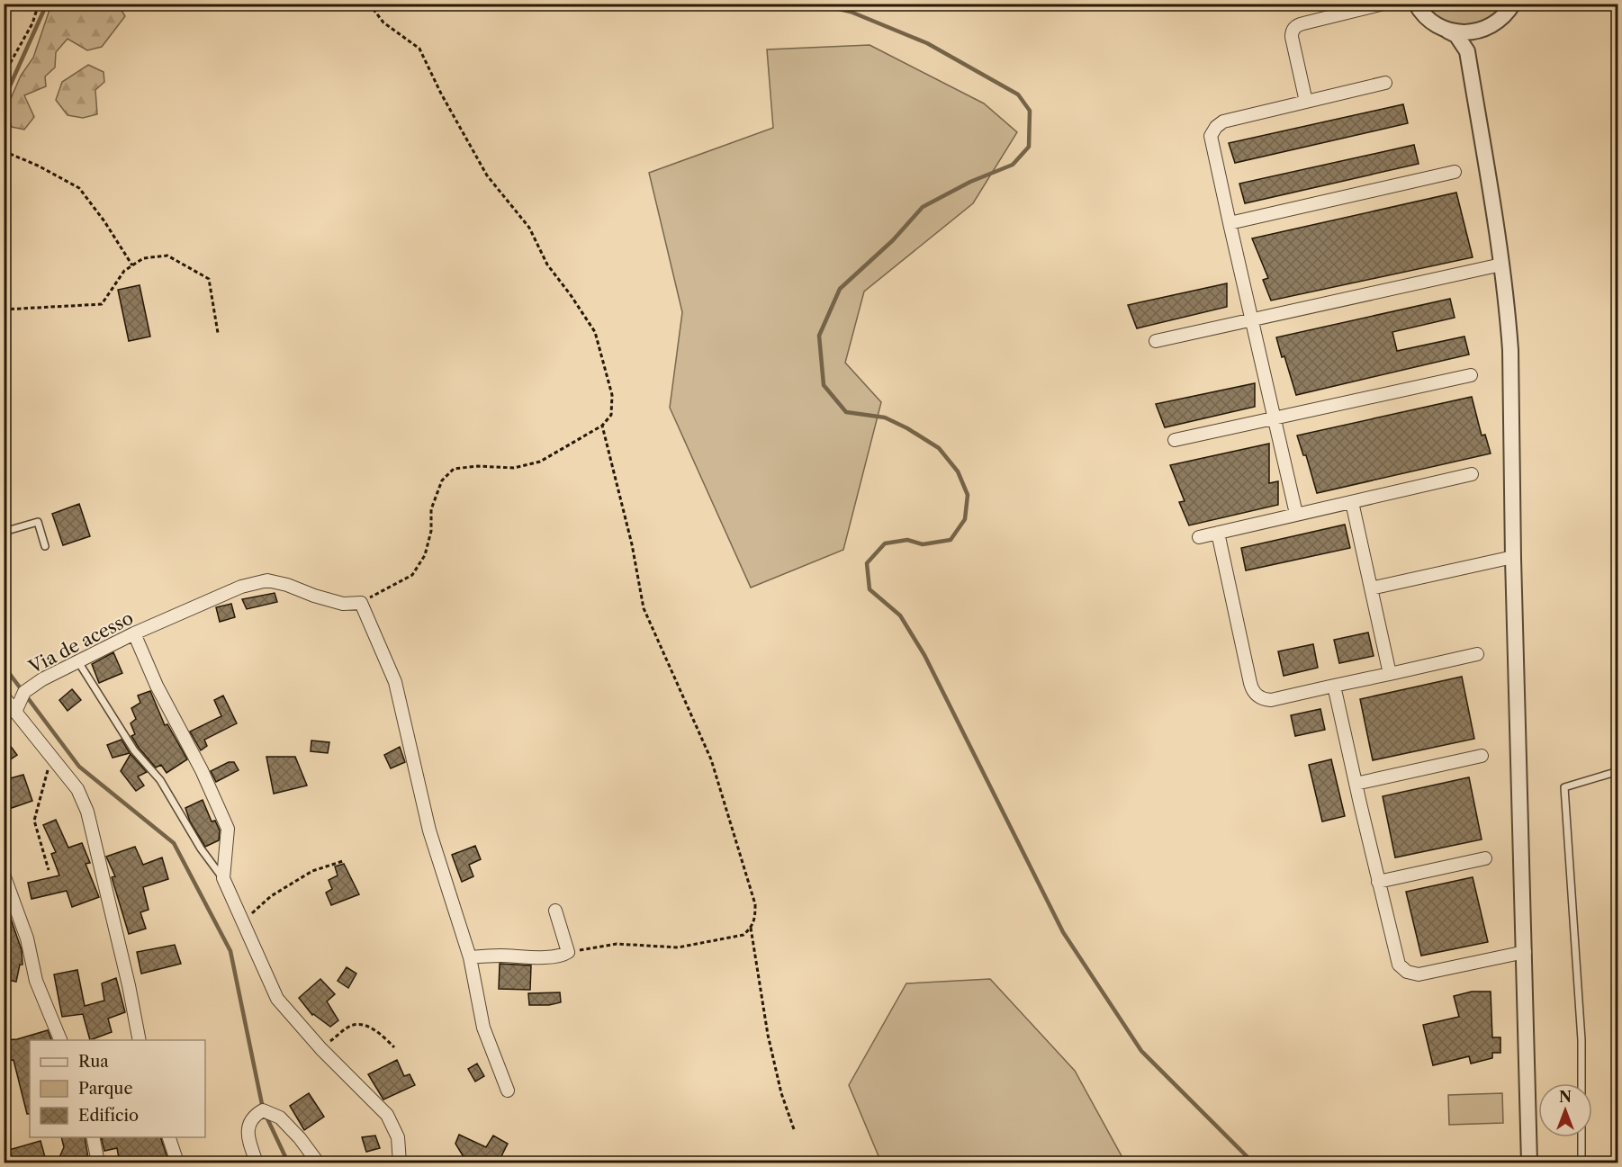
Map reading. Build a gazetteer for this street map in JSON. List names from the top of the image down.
{
  "streets": {
    "street": ["Via de acesso"]
  },
  "legend": ["Rua", "Parque", "Edifício"],
  "north": "top"
}
